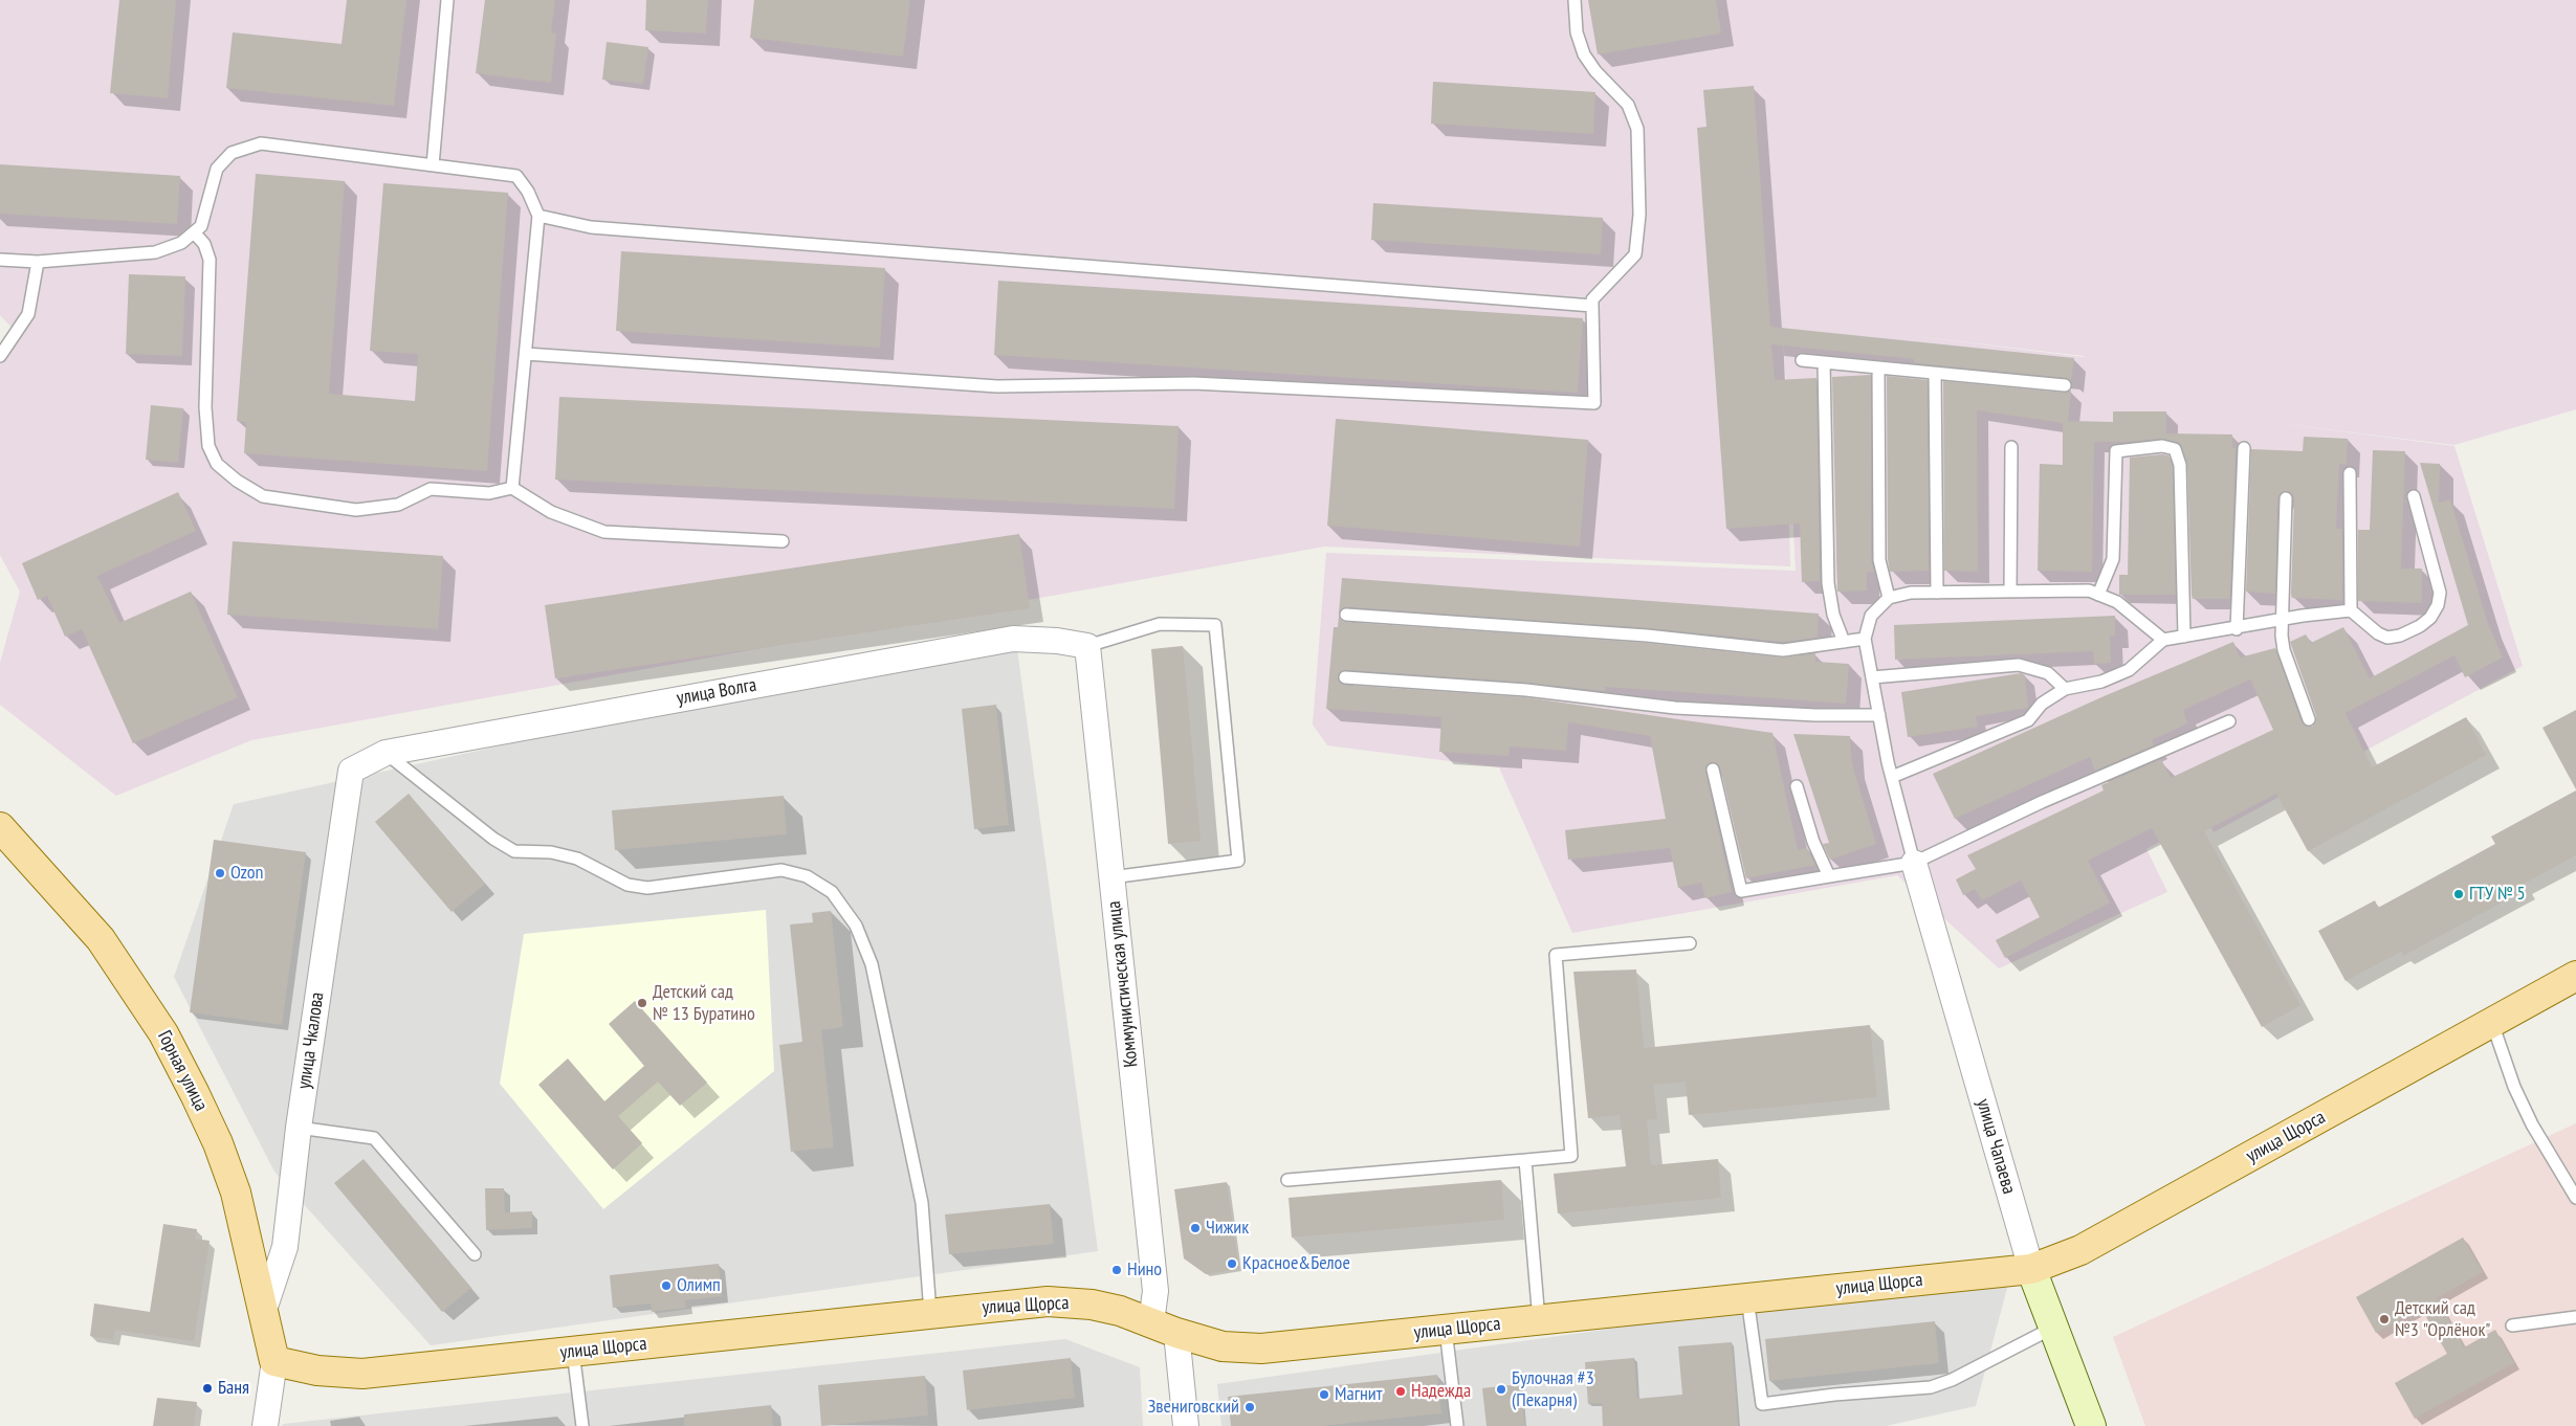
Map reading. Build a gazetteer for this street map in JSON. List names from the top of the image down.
{
  "streets": {
    "main road": ["Горная улица", "улица Щорса", "улица Чапаева"],
    "street": ["улица Волга", "Коммунистическая улица", "улица Чкалова"]
  },
  "crossings": [
    ["улица Волга", "Коммунистическая улица"],
    ["улица Волга", "улица Чкалова"],
    ["Коммунистическая улица", "улица Щорса"],
    ["улица Чкалова", "Горная улица"],
    ["Горная улица", "улица Щорса"],
    ["улица Щорса", "улица Чапаева"]
  ],
  "places": [
    "Ozon",
    "ГТУ № 5",
    "Детский сад № 13 Буратино",
    "Чижик",
    "Красное&Белое",
    "Нино",
    "Олимп",
    "Детский сад №3 \"Орлёнок\"",
    "Баня",
    "Булочная #3 (Пекарня)",
    "Надежда",
    "Магнит",
    "Звениговский"
  ]
}
